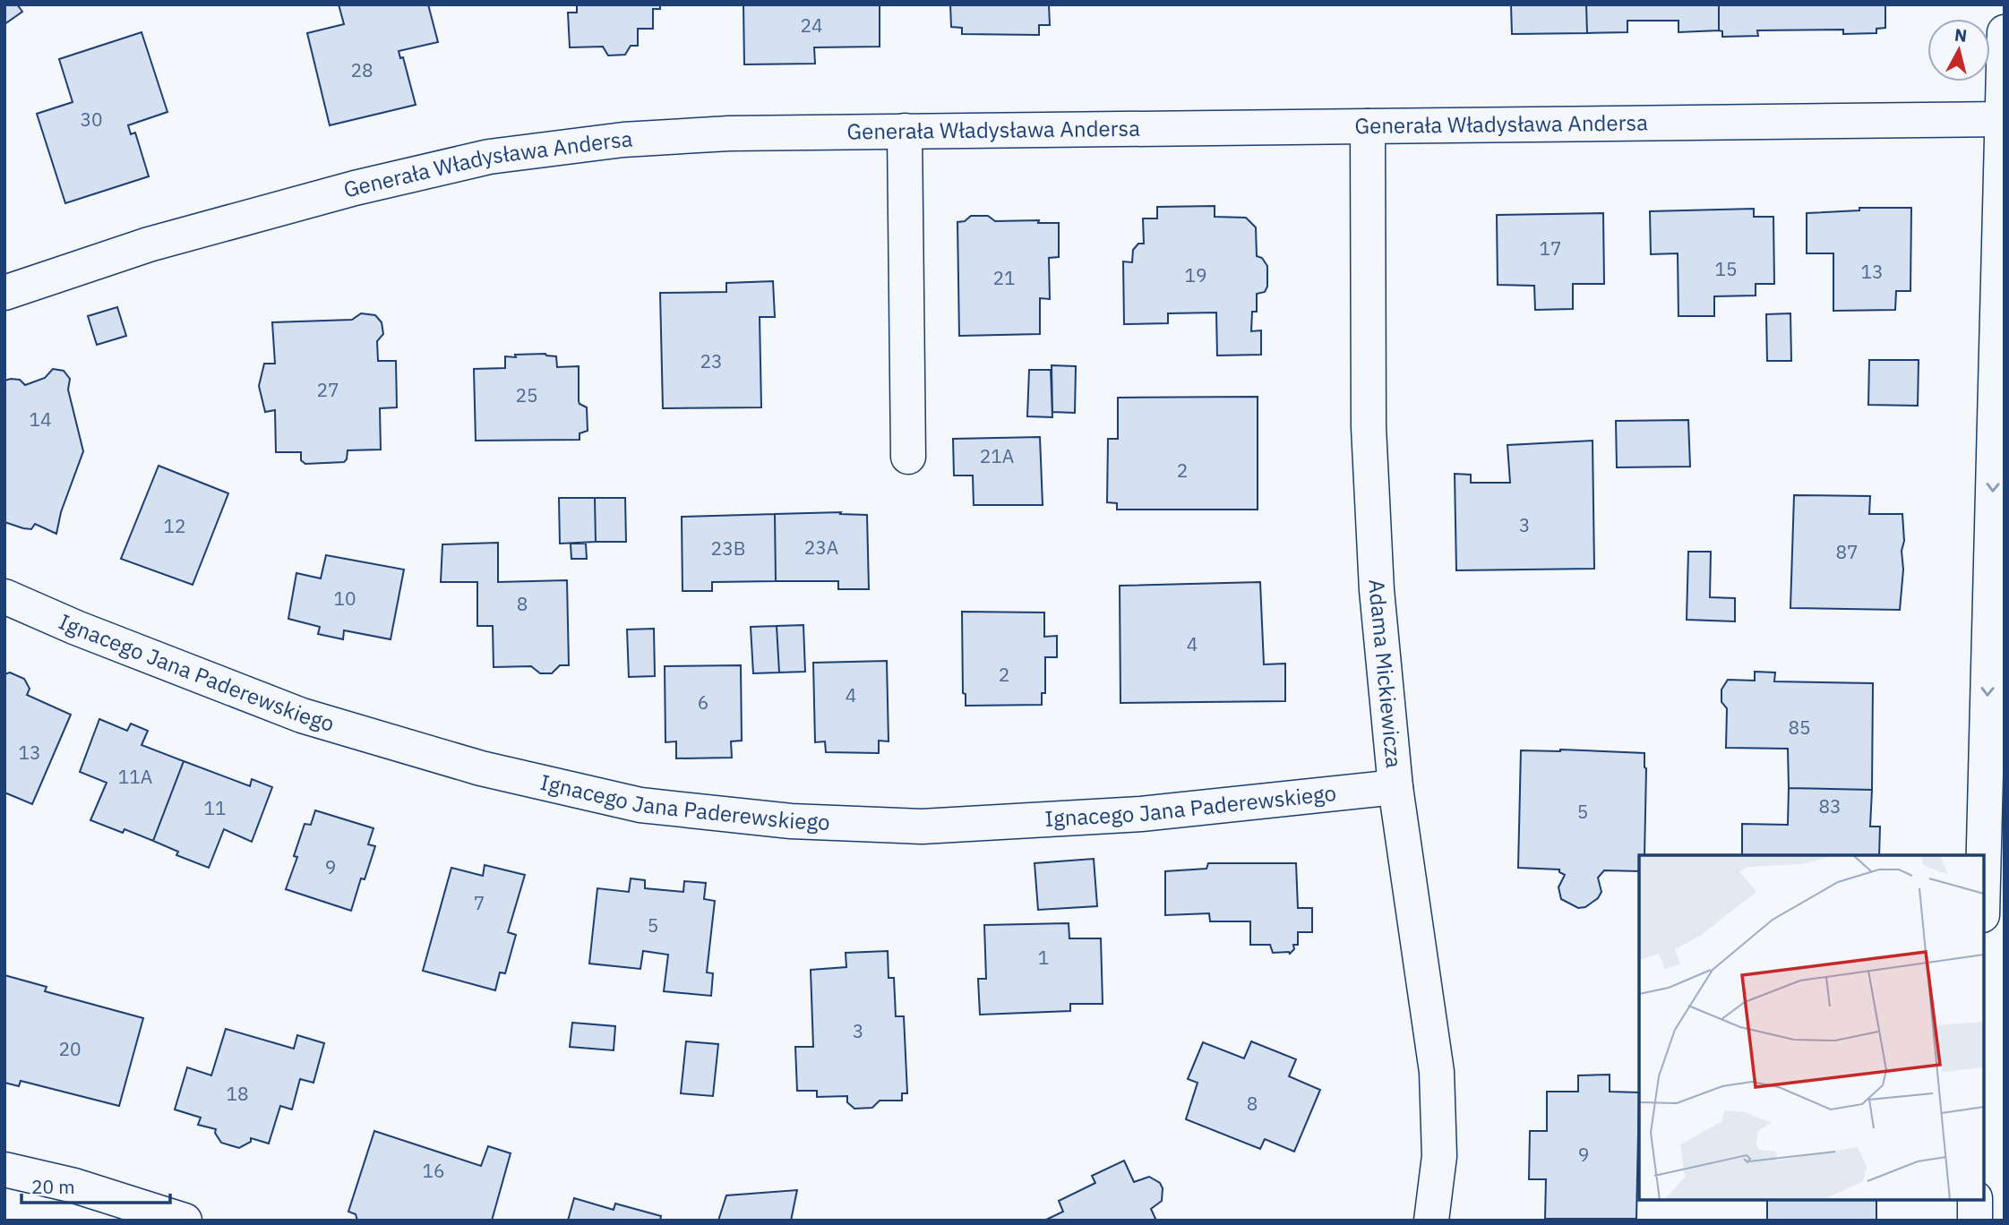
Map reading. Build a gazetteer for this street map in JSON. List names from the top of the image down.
{
  "streets": {
    "street": ["Generała Władysława Andersa", "Ignacego Jana Paderewskiego", "Adama Mickiewicza"]
  },
  "crossings": [
    ["Generała Władysława Andersa", "Adama Mickiewicza"],
    ["Ignacego Jana Paderewskiego", "Adama Mickiewicza"]
  ],
  "house_numbers": [
    "24",
    "28",
    "30",
    "17",
    "15",
    "13",
    "19",
    "21",
    "23",
    "27",
    "25",
    "14",
    "21A",
    "2",
    "3",
    "12",
    "23A",
    "23B",
    "87",
    "10",
    "8",
    "4",
    "2",
    "4",
    "6",
    "85",
    "13",
    "11A",
    "83",
    "11",
    "5",
    "9",
    "7",
    "5",
    "1",
    "3",
    "20",
    "18",
    "8",
    "9",
    "16"
  ],
  "scale_bar": "20 m",
  "north": "top"
}
